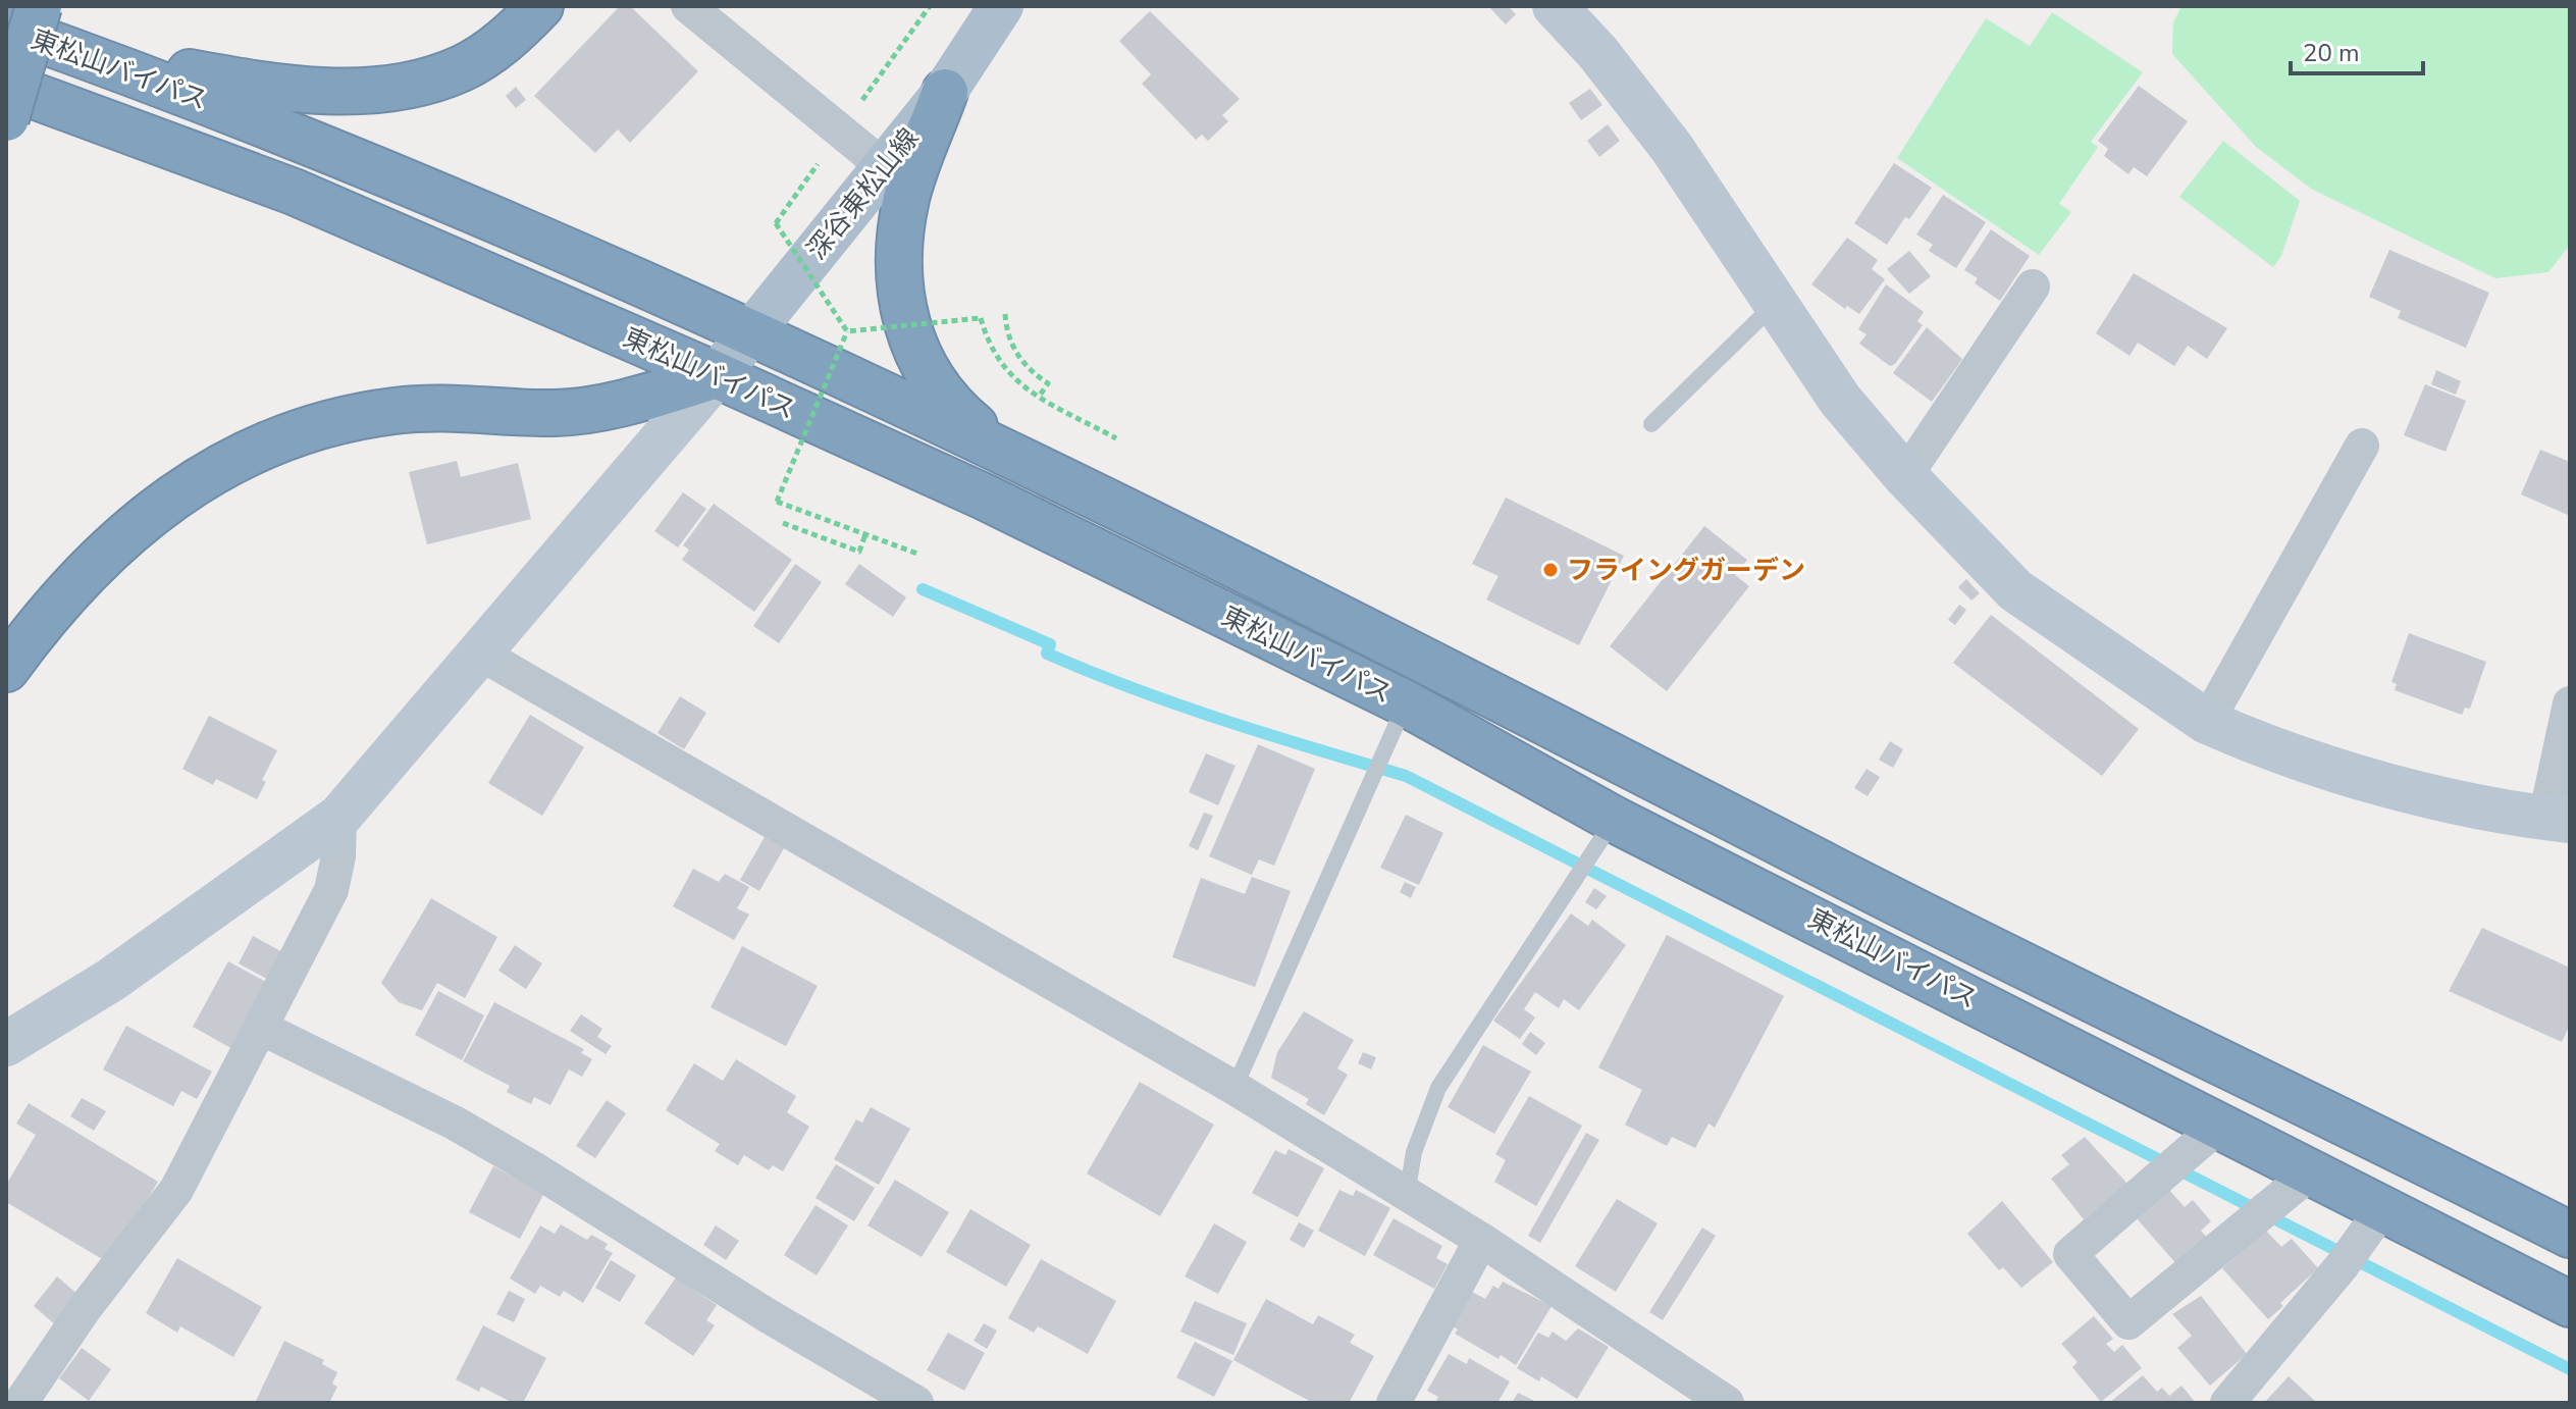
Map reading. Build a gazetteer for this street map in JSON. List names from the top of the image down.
{
  "streets": {
    "highway": ["東松山バイパス"],
    "main road": ["深谷東松山線"]
  },
  "crossings": [
    ["東松山バイパス", "深谷東松山線"]
  ],
  "places": ["フライングガーデン"],
  "scale_bar": "20 m"
}
